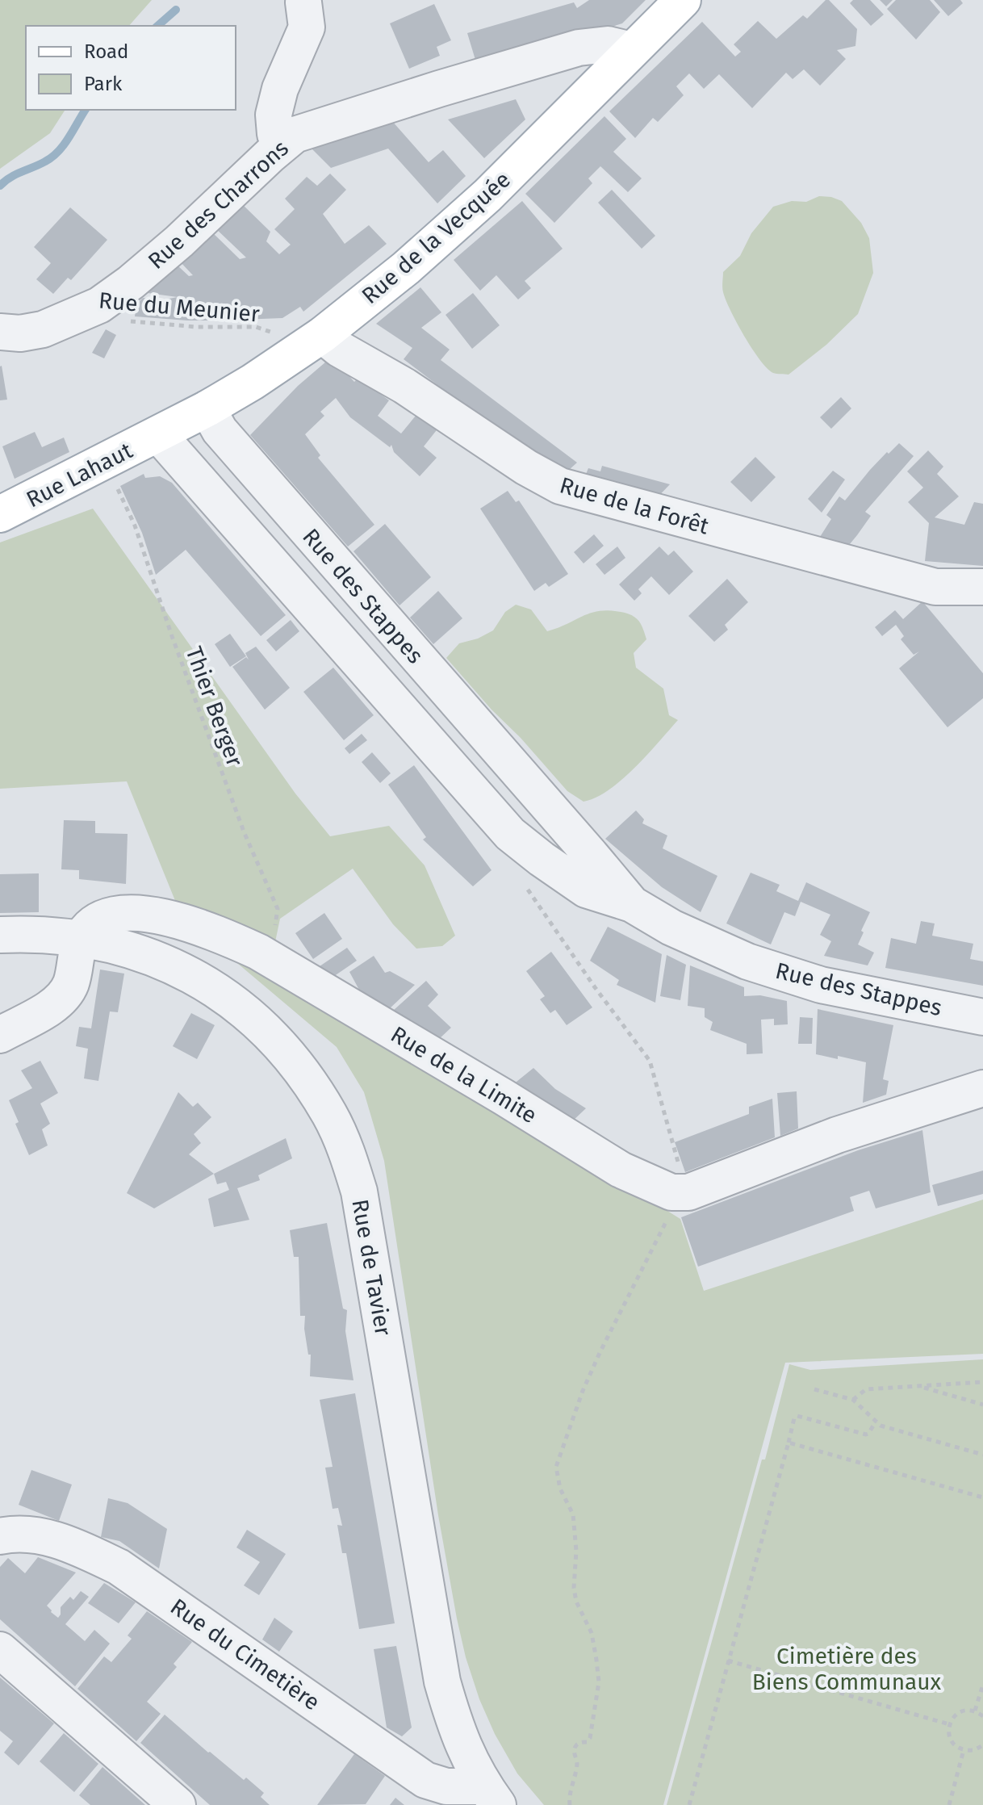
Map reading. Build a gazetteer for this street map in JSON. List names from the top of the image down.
{
  "streets": {
    "main road": ["Rue de la Vecquée", "Rue Lahaut"],
    "street": [
      "Rue des Charrons",
      "Rue de la Forêt",
      "Rue des Stappes",
      "Rue de la Limite",
      "Rue de Tavier",
      "Rue du Cimetière"
    ],
    "path": ["Rue du Meunier", "Thier Berger"]
  },
  "crossings": [
    ["Rue des Charrons", "Rue de la Vecquée"],
    ["Rue des Charrons", "Rue du Meunier"],
    ["Rue de la Vecquée", "Rue Lahaut"],
    ["Rue de la Vecquée", "Rue de la Forêt"],
    ["Rue de la Vecquée", "Rue des Stappes"],
    ["Rue Lahaut", "Rue des Stappes"],
    ["Rue Lahaut", "Thier Berger"],
    ["Thier Berger", "Rue de la Limite"],
    ["Rue de la Limite", "Rue de Tavier"],
    ["Rue de Tavier", "Rue du Cimetière"]
  ],
  "parks": ["Cimetière des Biens Communaux"],
  "legend": ["Road", "Park"]
}
